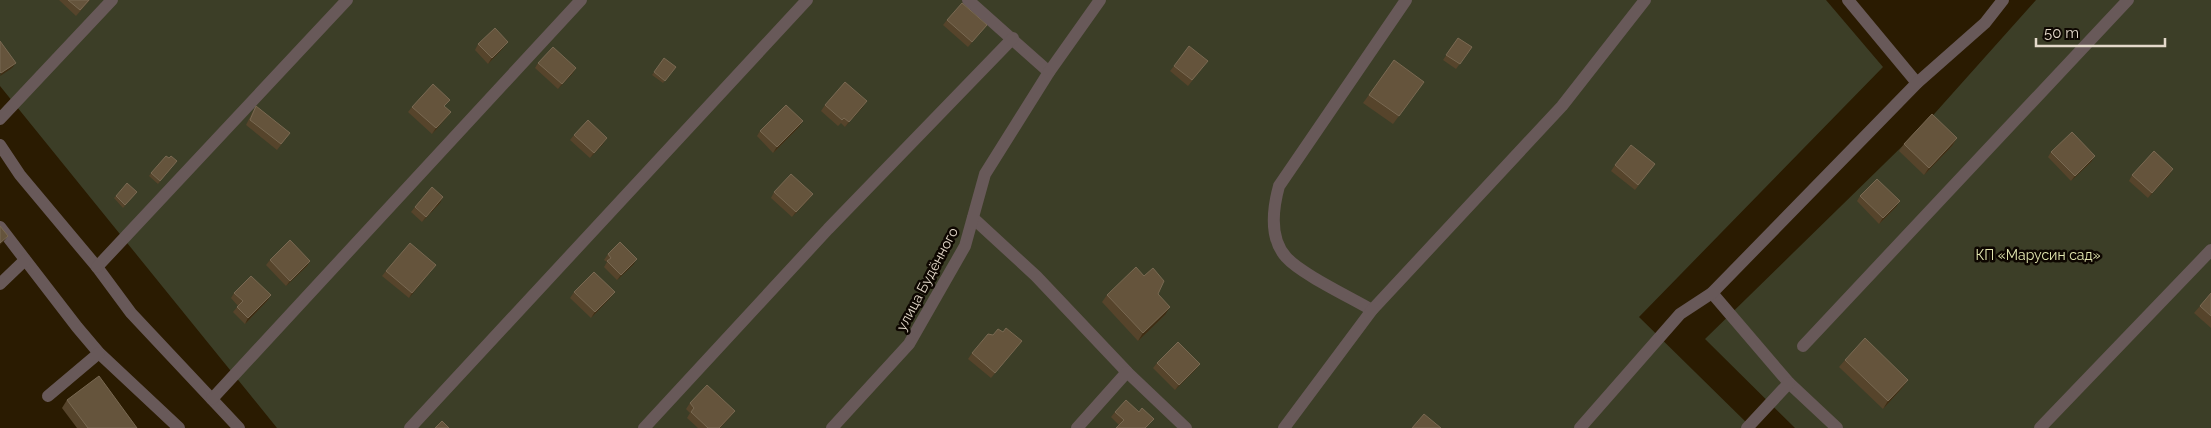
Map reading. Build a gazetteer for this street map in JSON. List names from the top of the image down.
{
  "streets": {
    "street": ["улица Будённого"]
  },
  "parks": ["КП «Марусин сад»"],
  "scale_bar": "50 m"
}
